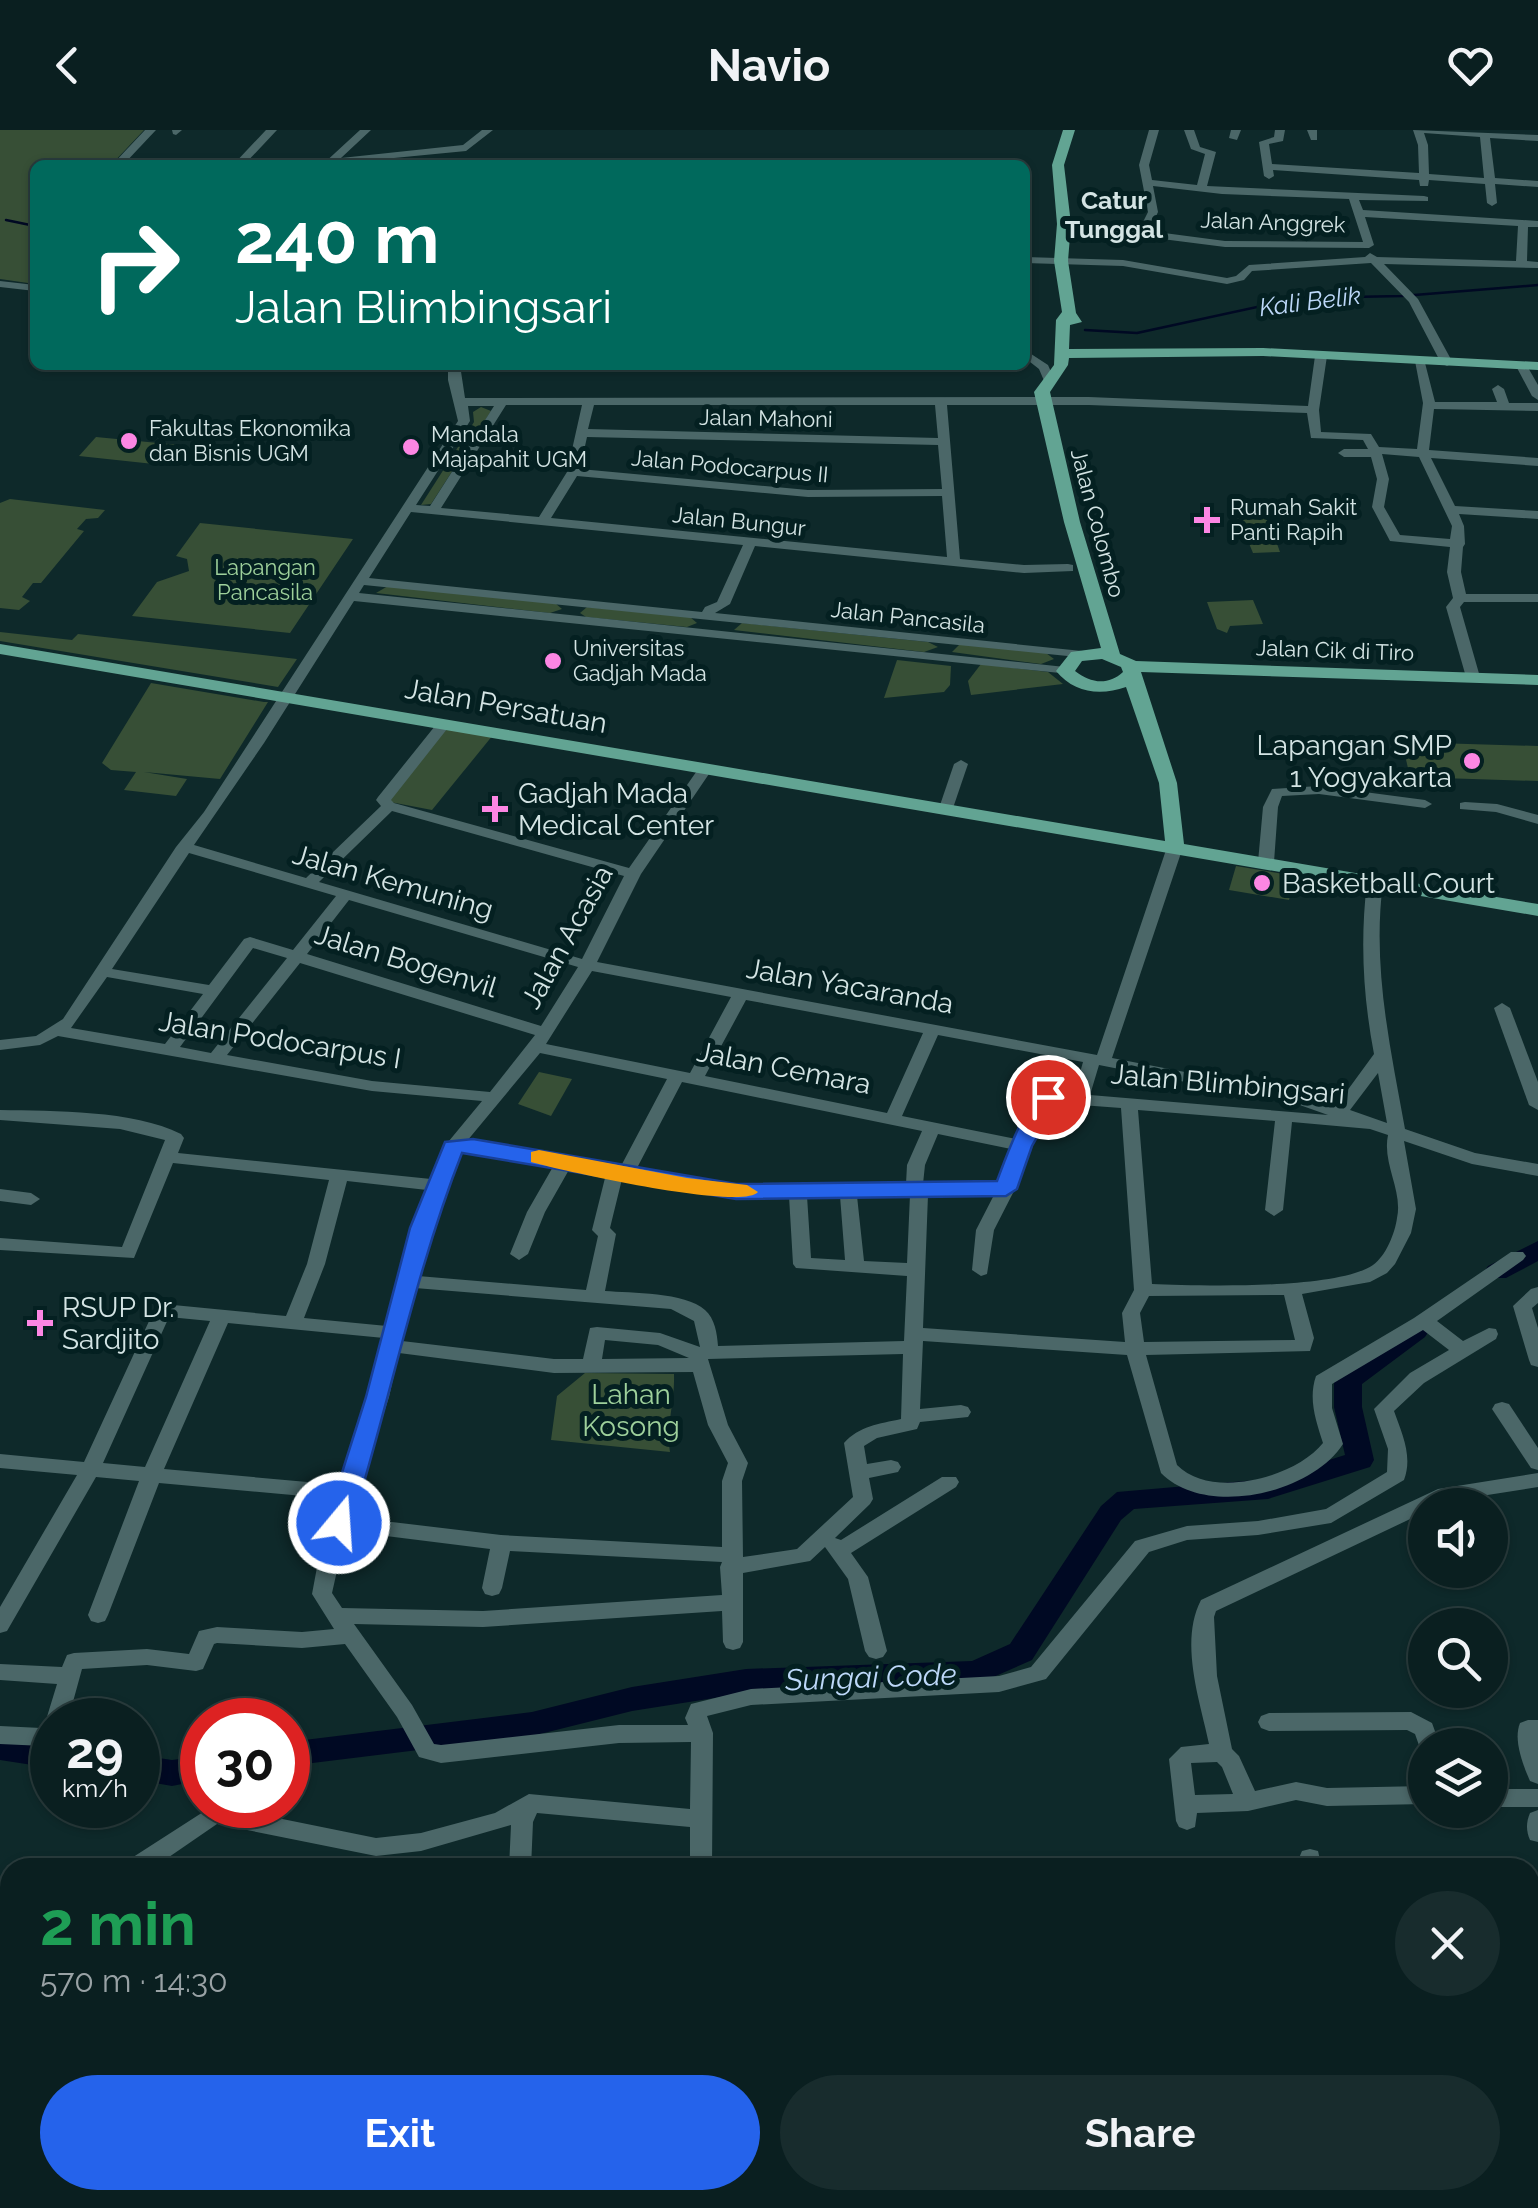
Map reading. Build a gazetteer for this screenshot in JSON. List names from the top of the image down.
{
  "streets": {
    "main road": ["Jalan Colombo", "Jalan Cik di Tiro", "Jalan Persatuan"],
    "street": [
      "Jalan Anggrek",
      "Jalan Mahoni",
      "Jalan Podocarpus II",
      "Jalan Bungur",
      "Jalan Pancasila",
      "Jalan Kemuning",
      "Jalan Acasia",
      "Jalan Bogenvil",
      "Jalan Yacaranda",
      "Jalan Podocarpus I",
      "Jalan Cemara",
      "Jalan Blimbingsari"
    ]
  },
  "crossings": [
    ["Jalan Anggrek", "Jalan Colombo"],
    ["Jalan Persatuan", "Jalan Acasia"],
    ["Jalan Kemuning", "Jalan Acasia"],
    ["Jalan Kemuning", "Jalan Yacaranda"],
    ["Jalan Acasia", "Jalan Bogenvil"],
    ["Jalan Acasia", "Jalan Yacaranda"],
    ["Jalan Acasia", "Jalan Podocarpus I"],
    ["Jalan Acasia", "Jalan Cemara"],
    ["Jalan Bogenvil", "Jalan Cemara"],
    ["Jalan Yacaranda", "Jalan Blimbingsari"],
    ["Jalan Cemara", "Jalan Blimbingsari"]
  ],
  "districts": ["Catur Tunggal"],
  "water": ["Kali Belik", "Sungai Code"],
  "parks": ["Lapangan Pancasila", "Lahan Kosong"],
  "places": {
    "other": [
      "Fakultas Ekonomika dan Bisnis UGM",
      "Mandala Majapahit UGM",
      "Universitas Gadjah Mada",
      "Lapangan SMP 1 Yogyakarta",
      "Basketball Court"
    ],
    "health": ["Rumah Sakit Panti Rapih", "Gadjah Mada Medical Center", "RSUP Dr. Sardjito"]
  },
  "page": {
    "header": "Navio",
    "turn": ["240 m", "Jalan Blimbingsari"],
    "speed": "29 km/h",
    "limit": "30",
    "heading": ["2 min", "570 m · 14:30"],
    "buttons": ["Exit", "Share"]
  }
}
